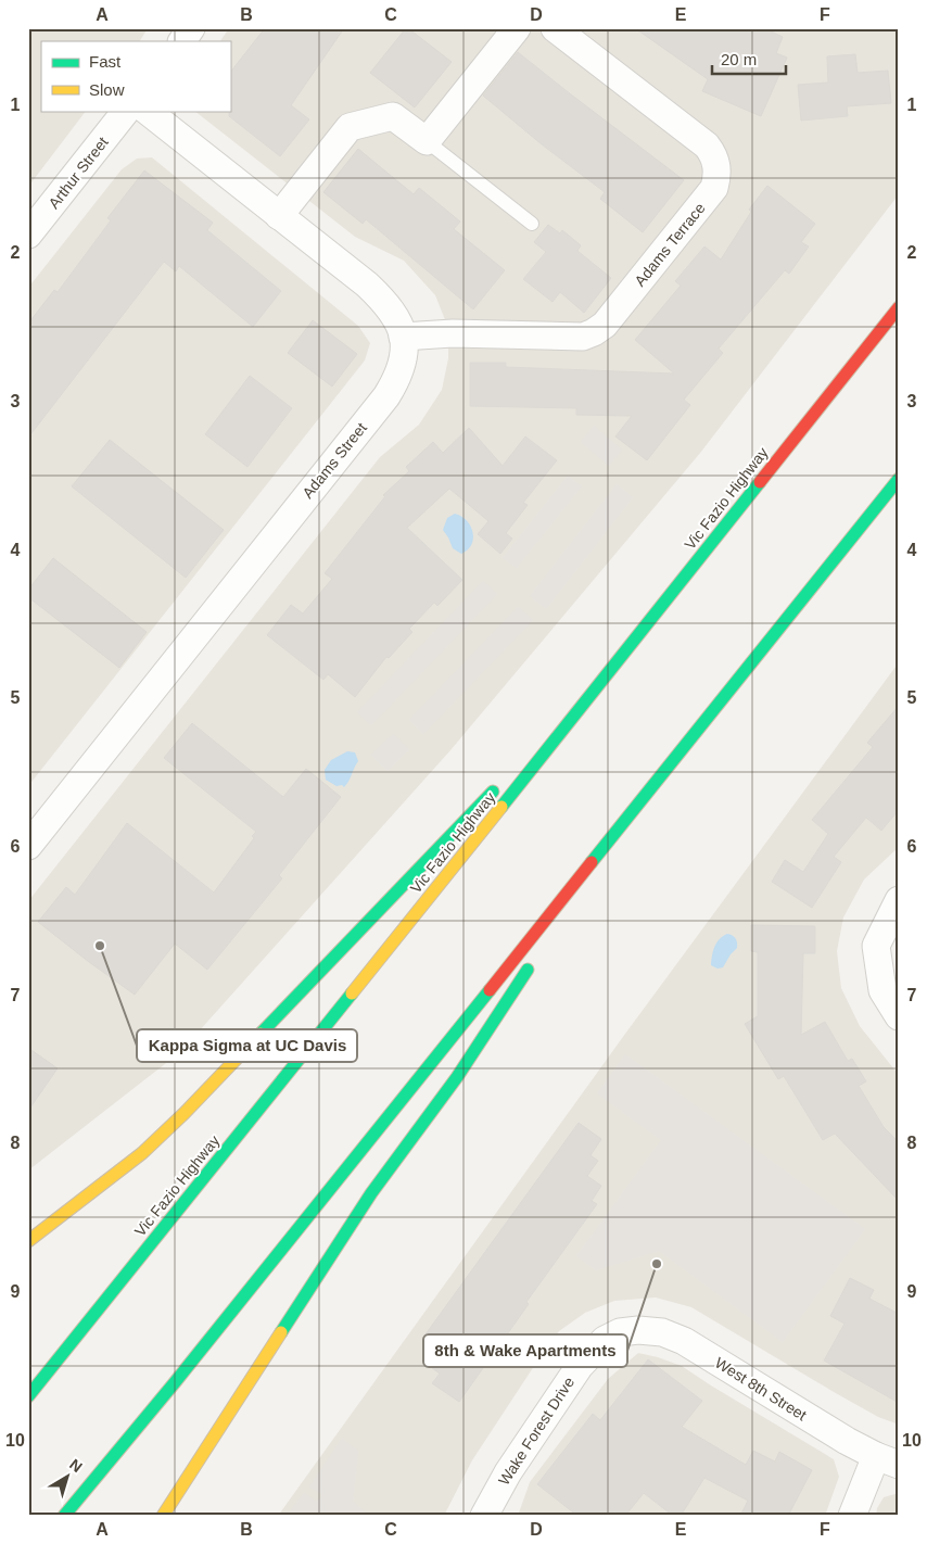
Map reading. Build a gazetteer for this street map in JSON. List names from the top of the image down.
{
  "streets": {
    "highway": ["Vic Fazio Highway"],
    "street": [
      "Arthur Street",
      "Adams Terrace",
      "Adams Street",
      "West 8th Street",
      "Wake Forest Drive"
    ]
  },
  "crossings": [
    ["Adams Terrace", "Adams Street"],
    ["West 8th Street", "Wake Forest Drive"]
  ],
  "places": ["Kappa Sigma at UC Davis", "8th & Wake Apartments"],
  "legend": ["Fast", "Slow"],
  "scale_bar": "20 m",
  "north": "top right",
  "grid": {
    "columns": [
      "A",
      "B",
      "C",
      "D",
      "E",
      "F"
    ],
    "rows": [
      "1",
      "2",
      "3",
      "4",
      "5",
      "6",
      "7",
      "8",
      "9",
      "10"
    ]
  }
}
